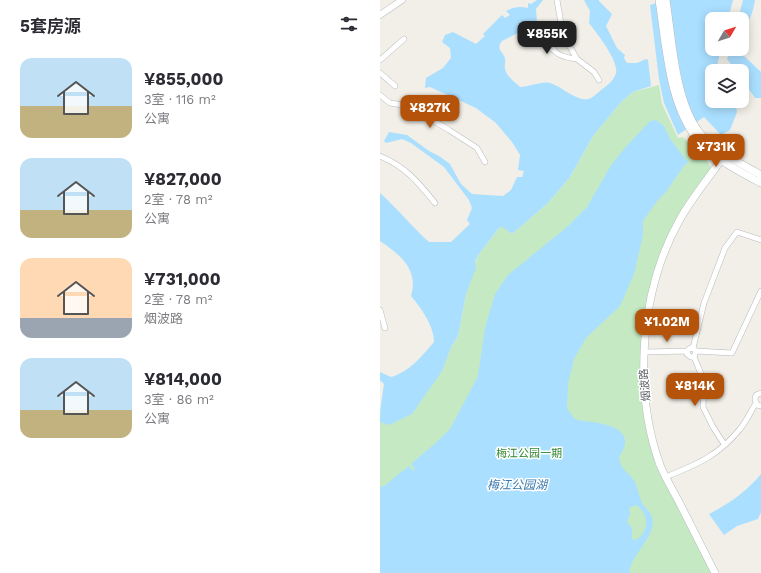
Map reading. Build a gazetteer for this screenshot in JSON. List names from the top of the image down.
{
  "streets": {
    "main road": ["烟波路"]
  },
  "water": ["梅江公园湖"],
  "parks": ["梅江公园一期"],
  "north": "top right",
  "page": {
    "heading": "5套房源",
    "price": [
      "¥855K",
      "¥827K",
      "¥731K",
      "¥1.02M",
      "¥814K"
    ],
    "list": [
      {
        "name": "¥855,000",
        "note": "3室 · 116 m² · 公寓"
      },
      {
        "name": "¥827,000",
        "note": "2室 · 78 m² · 公寓"
      },
      {
        "name": "¥731,000",
        "note": "2室 · 78 m² · 烟波路"
      },
      {
        "name": "¥814,000",
        "note": "3室 · 86 m² · 公寓"
      }
    ]
  }
}
